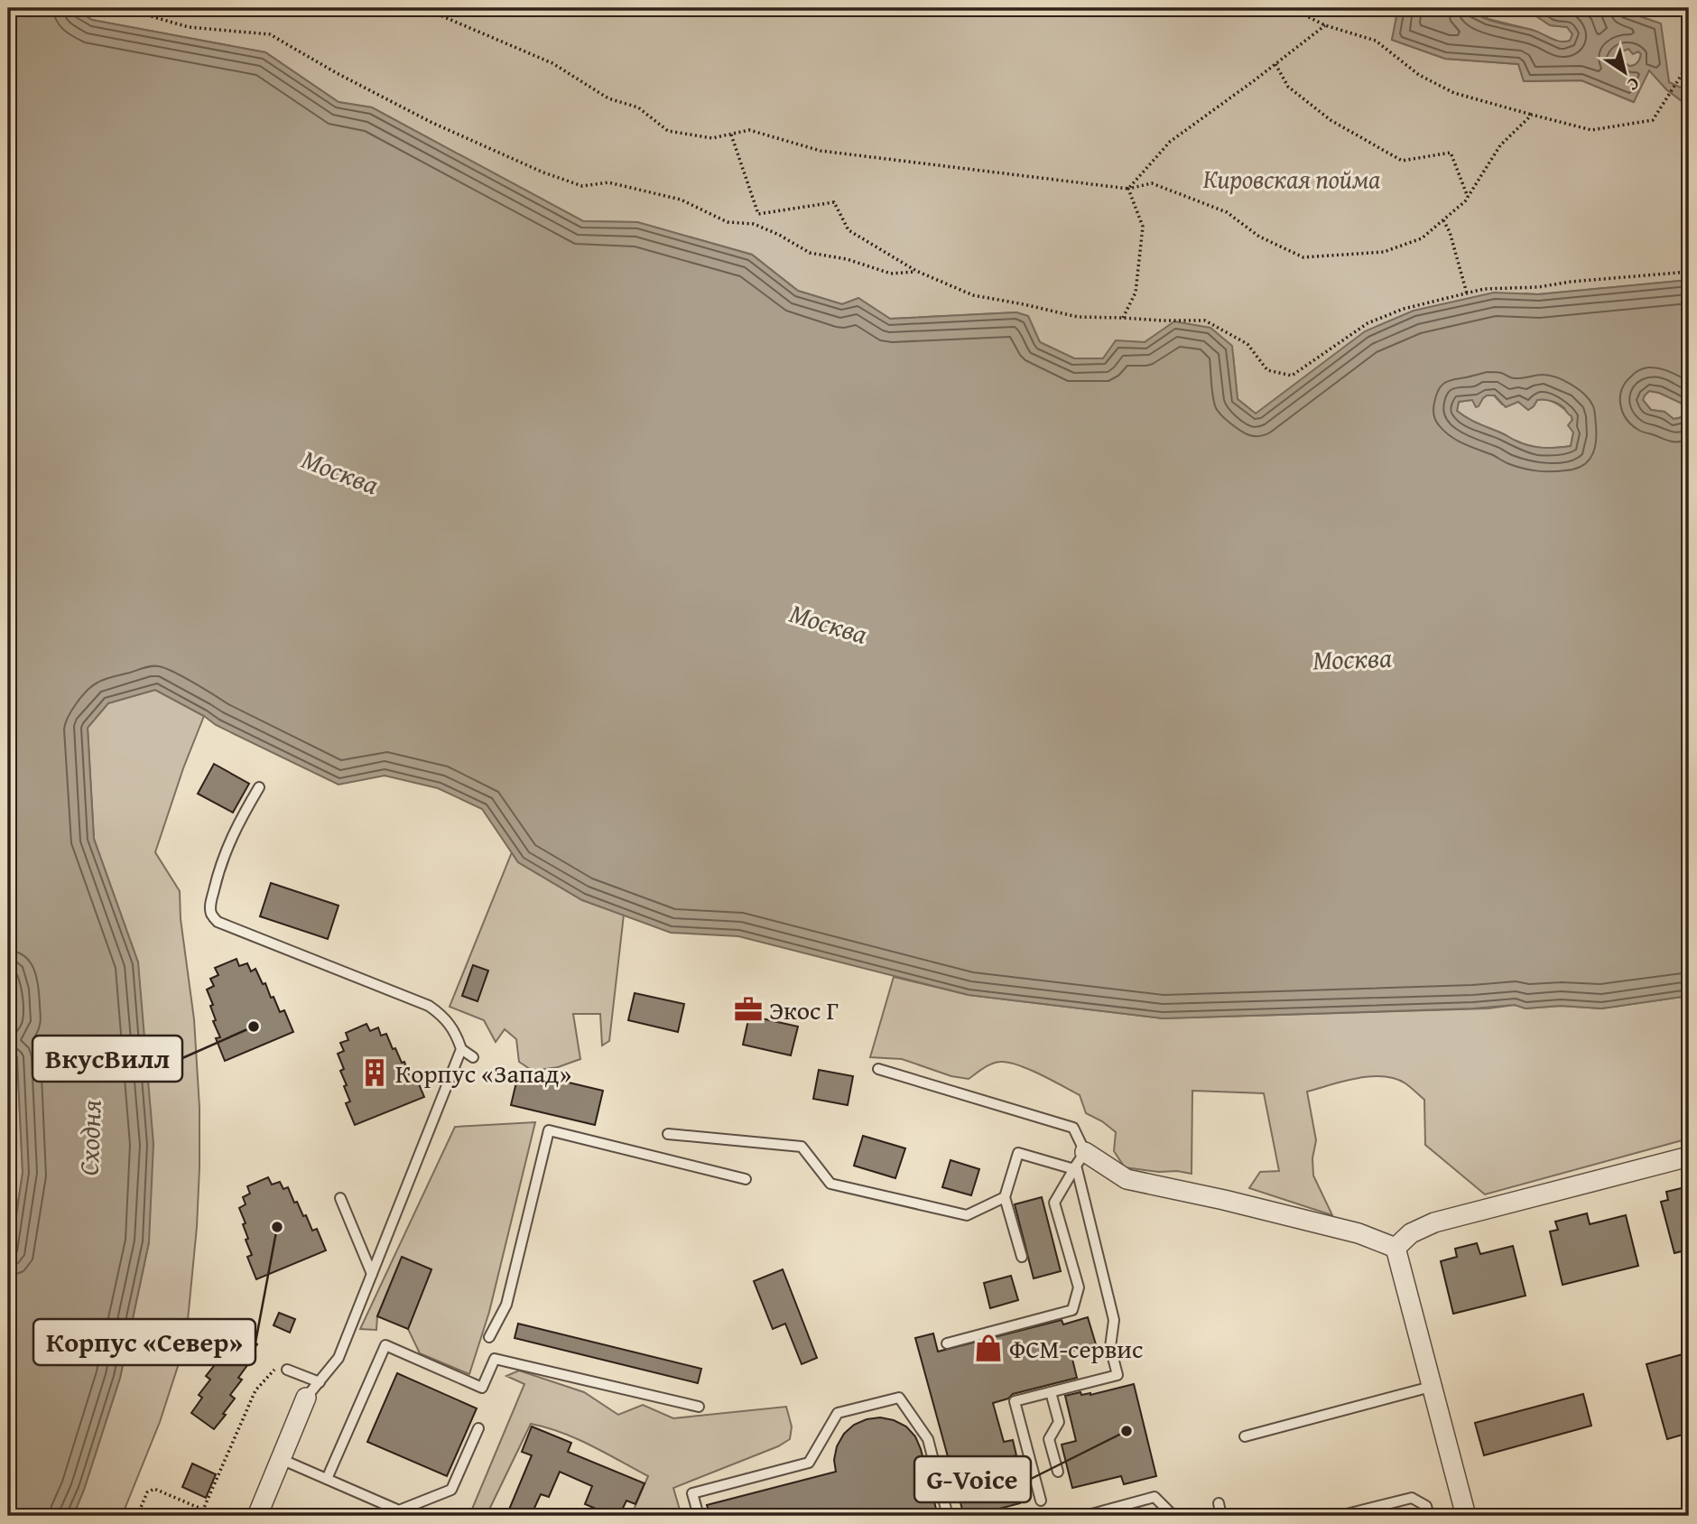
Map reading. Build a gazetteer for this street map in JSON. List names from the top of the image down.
{
  "water": ["Москва", "Сходня"],
  "parks": ["Кировская пойма"],
  "places": {
    "office": ["Экос Г"],
    "other": ["ВкусВилл", "Корпус «Север»", "G-Voice"],
    "building": ["Корпус «Запад»"],
    "shop": ["ФСМ-сервис"]
  },
  "north": "bottom right"
}
